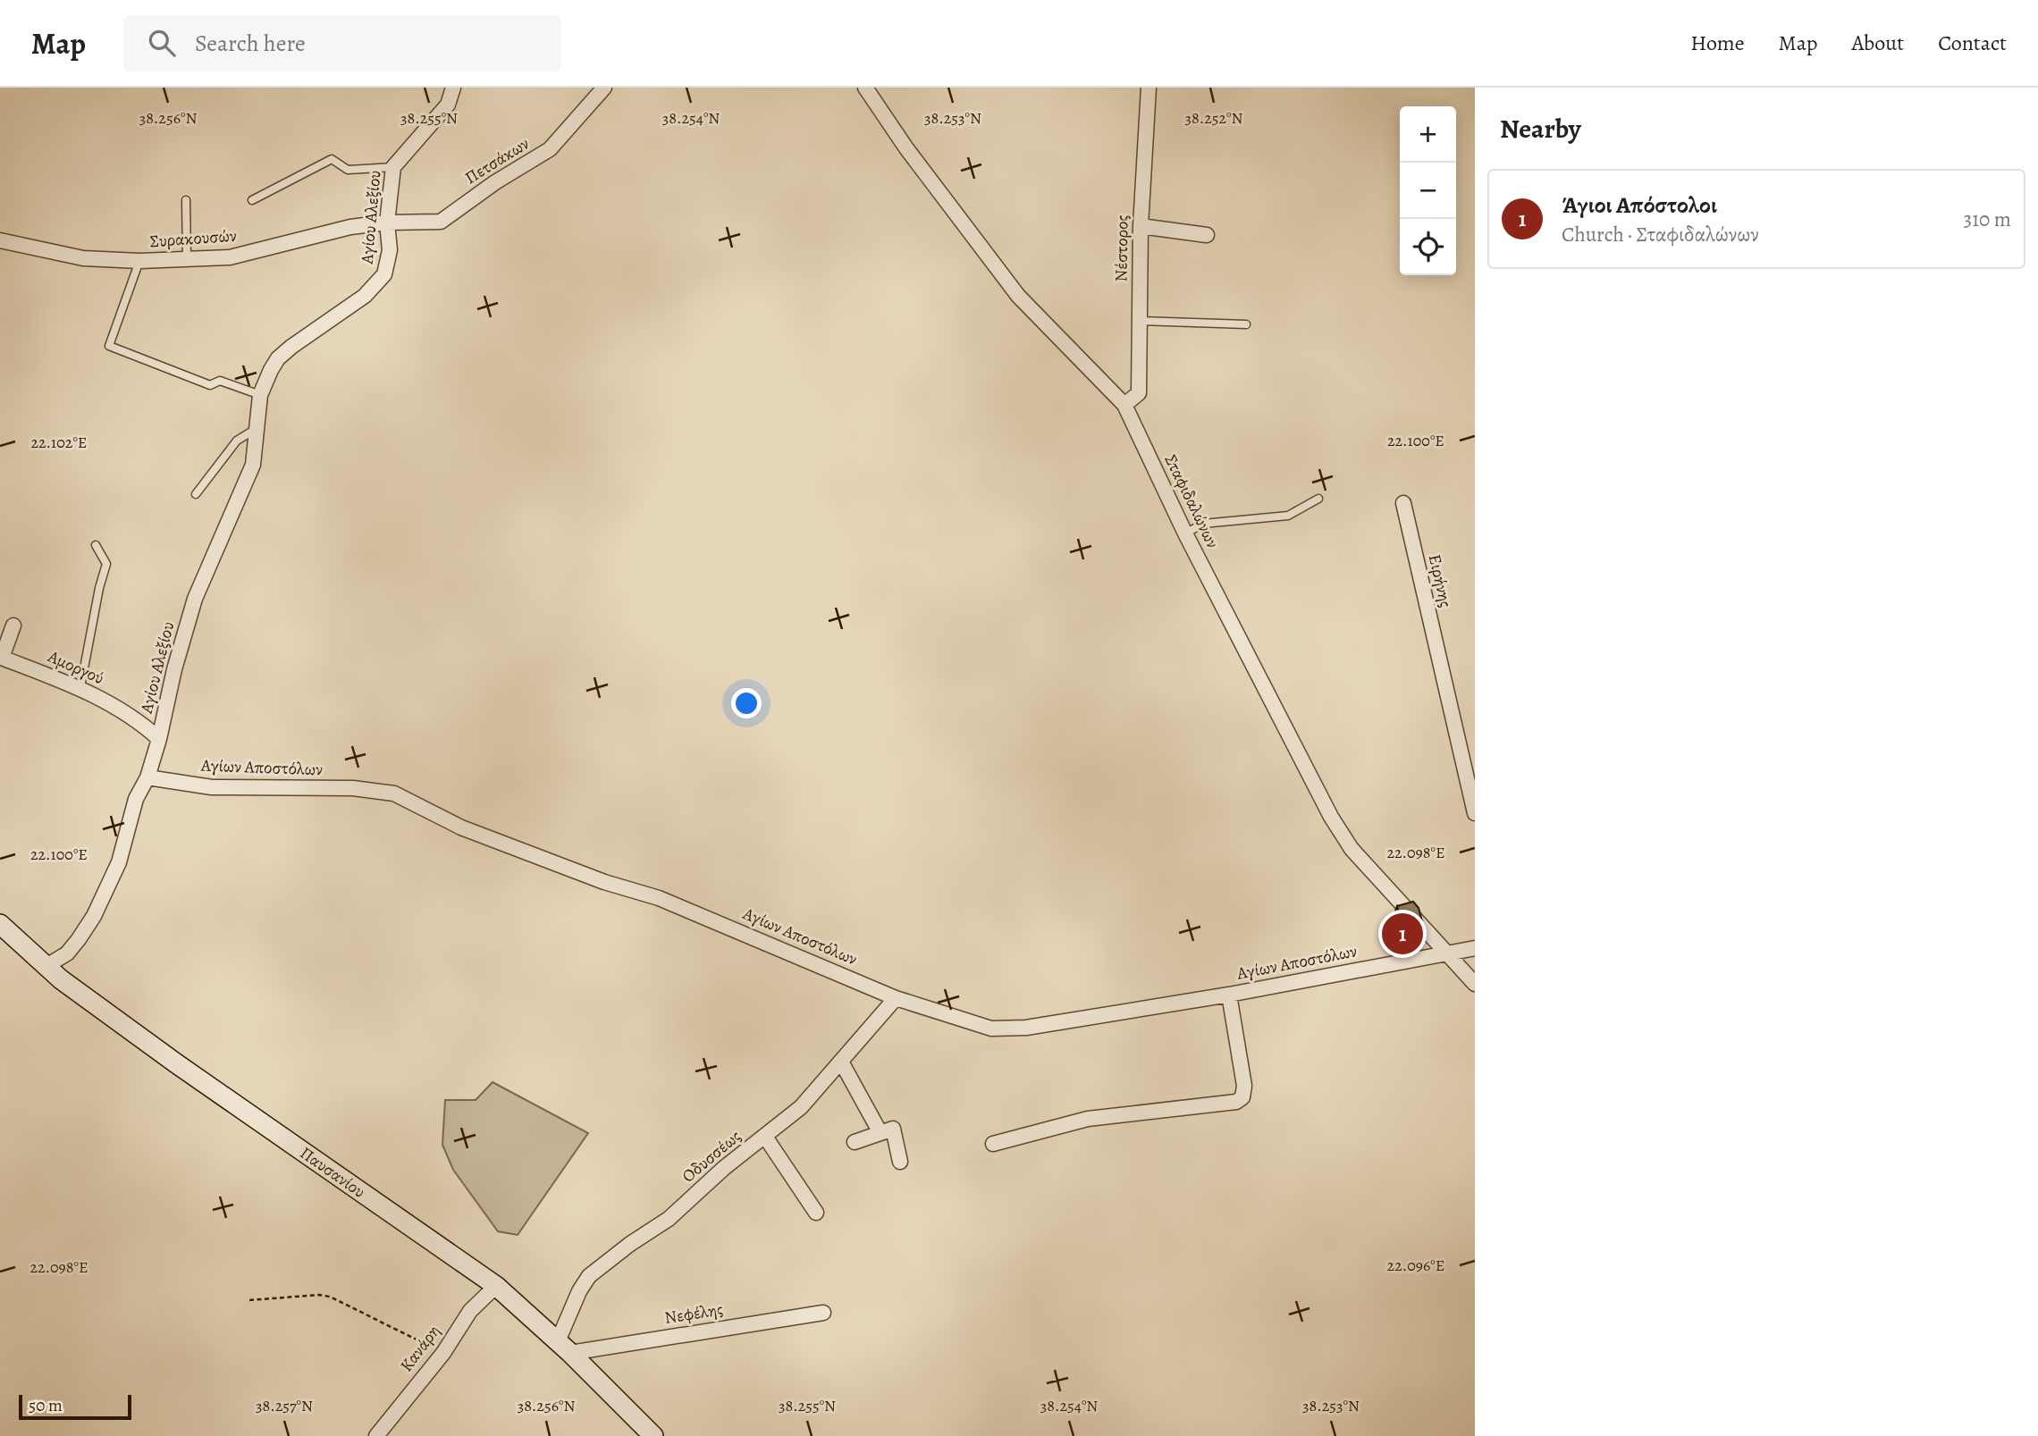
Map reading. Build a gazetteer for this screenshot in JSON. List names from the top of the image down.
{
  "streets": {
    "street": [
      "Πετσάκων",
      "Αγίου Αλεξίου",
      "Συρακουσών",
      "Νέστορος",
      "Σταφιδαλώνων",
      "Ειρήνης",
      "Αμοργού",
      "Αγίων Αποστόλων",
      "Οδυσσέως",
      "Παυσανίου",
      "Νεφέλης",
      "Κανάρη"
    ]
  },
  "crossings": [
    ["Πετσάκων", "Αγίου Αλεξίου"],
    ["Πετσάκων", "Συρακουσών"],
    ["Αγίου Αλεξίου", "Συρακουσών"],
    ["Αγίου Αλεξίου", "Αμοργού"],
    ["Αγίου Αλεξίου", "Αγίων Αποστόλων"],
    ["Αγίου Αλεξίου", "Παυσανίου"],
    ["Νέστορος", "Σταφιδαλώνων"],
    ["Σταφιδαλώνων", "Αγίων Αποστόλων"],
    ["Αγίων Αποστόλων", "Οδυσσέως"],
    ["Οδυσσέως", "Παυσανίου"],
    ["Οδυσσέως", "Νεφέλης"],
    ["Παυσανίου", "Νεφέλης"],
    ["Παυσανίου", "Κανάρη"]
  ],
  "scale_bar": "50 m",
  "page": {
    "header": "Map",
    "search": "Search here",
    "nav": [
      "Home",
      "Map",
      "About",
      "Contact"
    ],
    "heading": "Nearby",
    "map_buttons": ["+", "−"],
    "list": [
      {
        "mark": "1",
        "name": "Άγιοι Απόστολοι",
        "note": "Church · Σταφιδαλώνων",
        "value": "310 m"
      }
    ],
    "pins": "1",
    "scale": "50 m"
  },
  "coordinates": [
    "38.256°N",
    "38.255°N",
    "38.254°N",
    "38.253°N",
    "38.252°N",
    "22.100°E",
    "22.102°E",
    "22.098°E",
    "22.096°E",
    "38.257°N"
  ]
}
